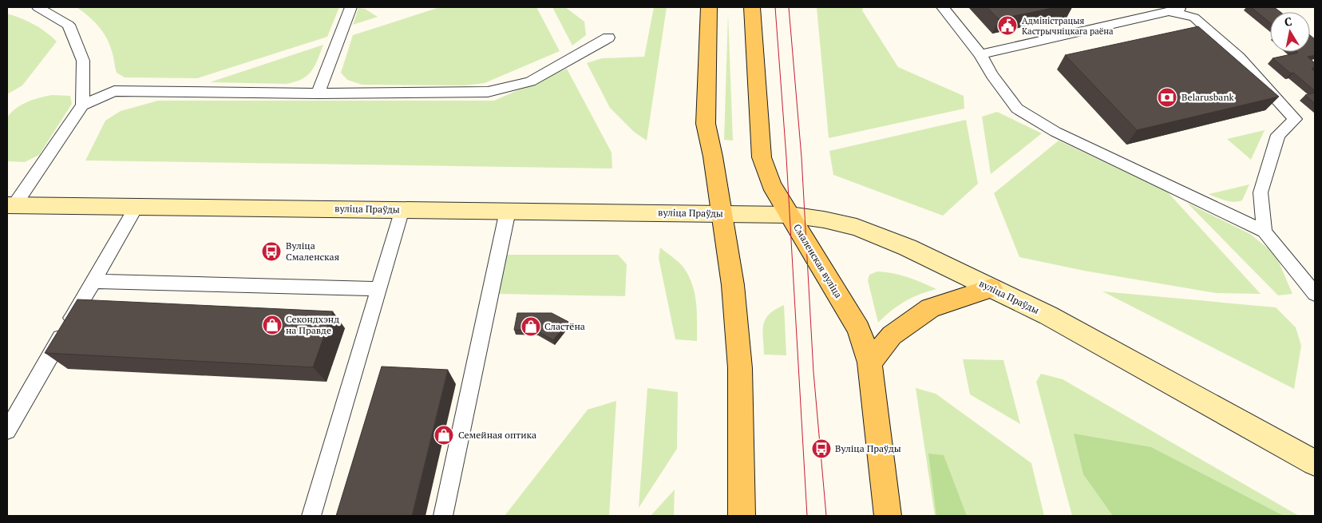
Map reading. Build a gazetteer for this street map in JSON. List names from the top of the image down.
{
  "streets": {
    "main road": ["вуліца Праўды", "Смаленская вуліца"]
  },
  "crossings": [
    ["вуліца Праўды", "Смаленская вуліца"]
  ],
  "places": {
    "public building": ["Адміністрацыя Кастрычніцкага раёна"],
    "bank": ["Belarusbank"],
    "bus stop": ["Вуліца Смаленская", "Вуліца Праўды"],
    "shop": ["Секондхэнд на Правде", "Сластёна", "Семейная оптика"]
  },
  "north": "top"
}
